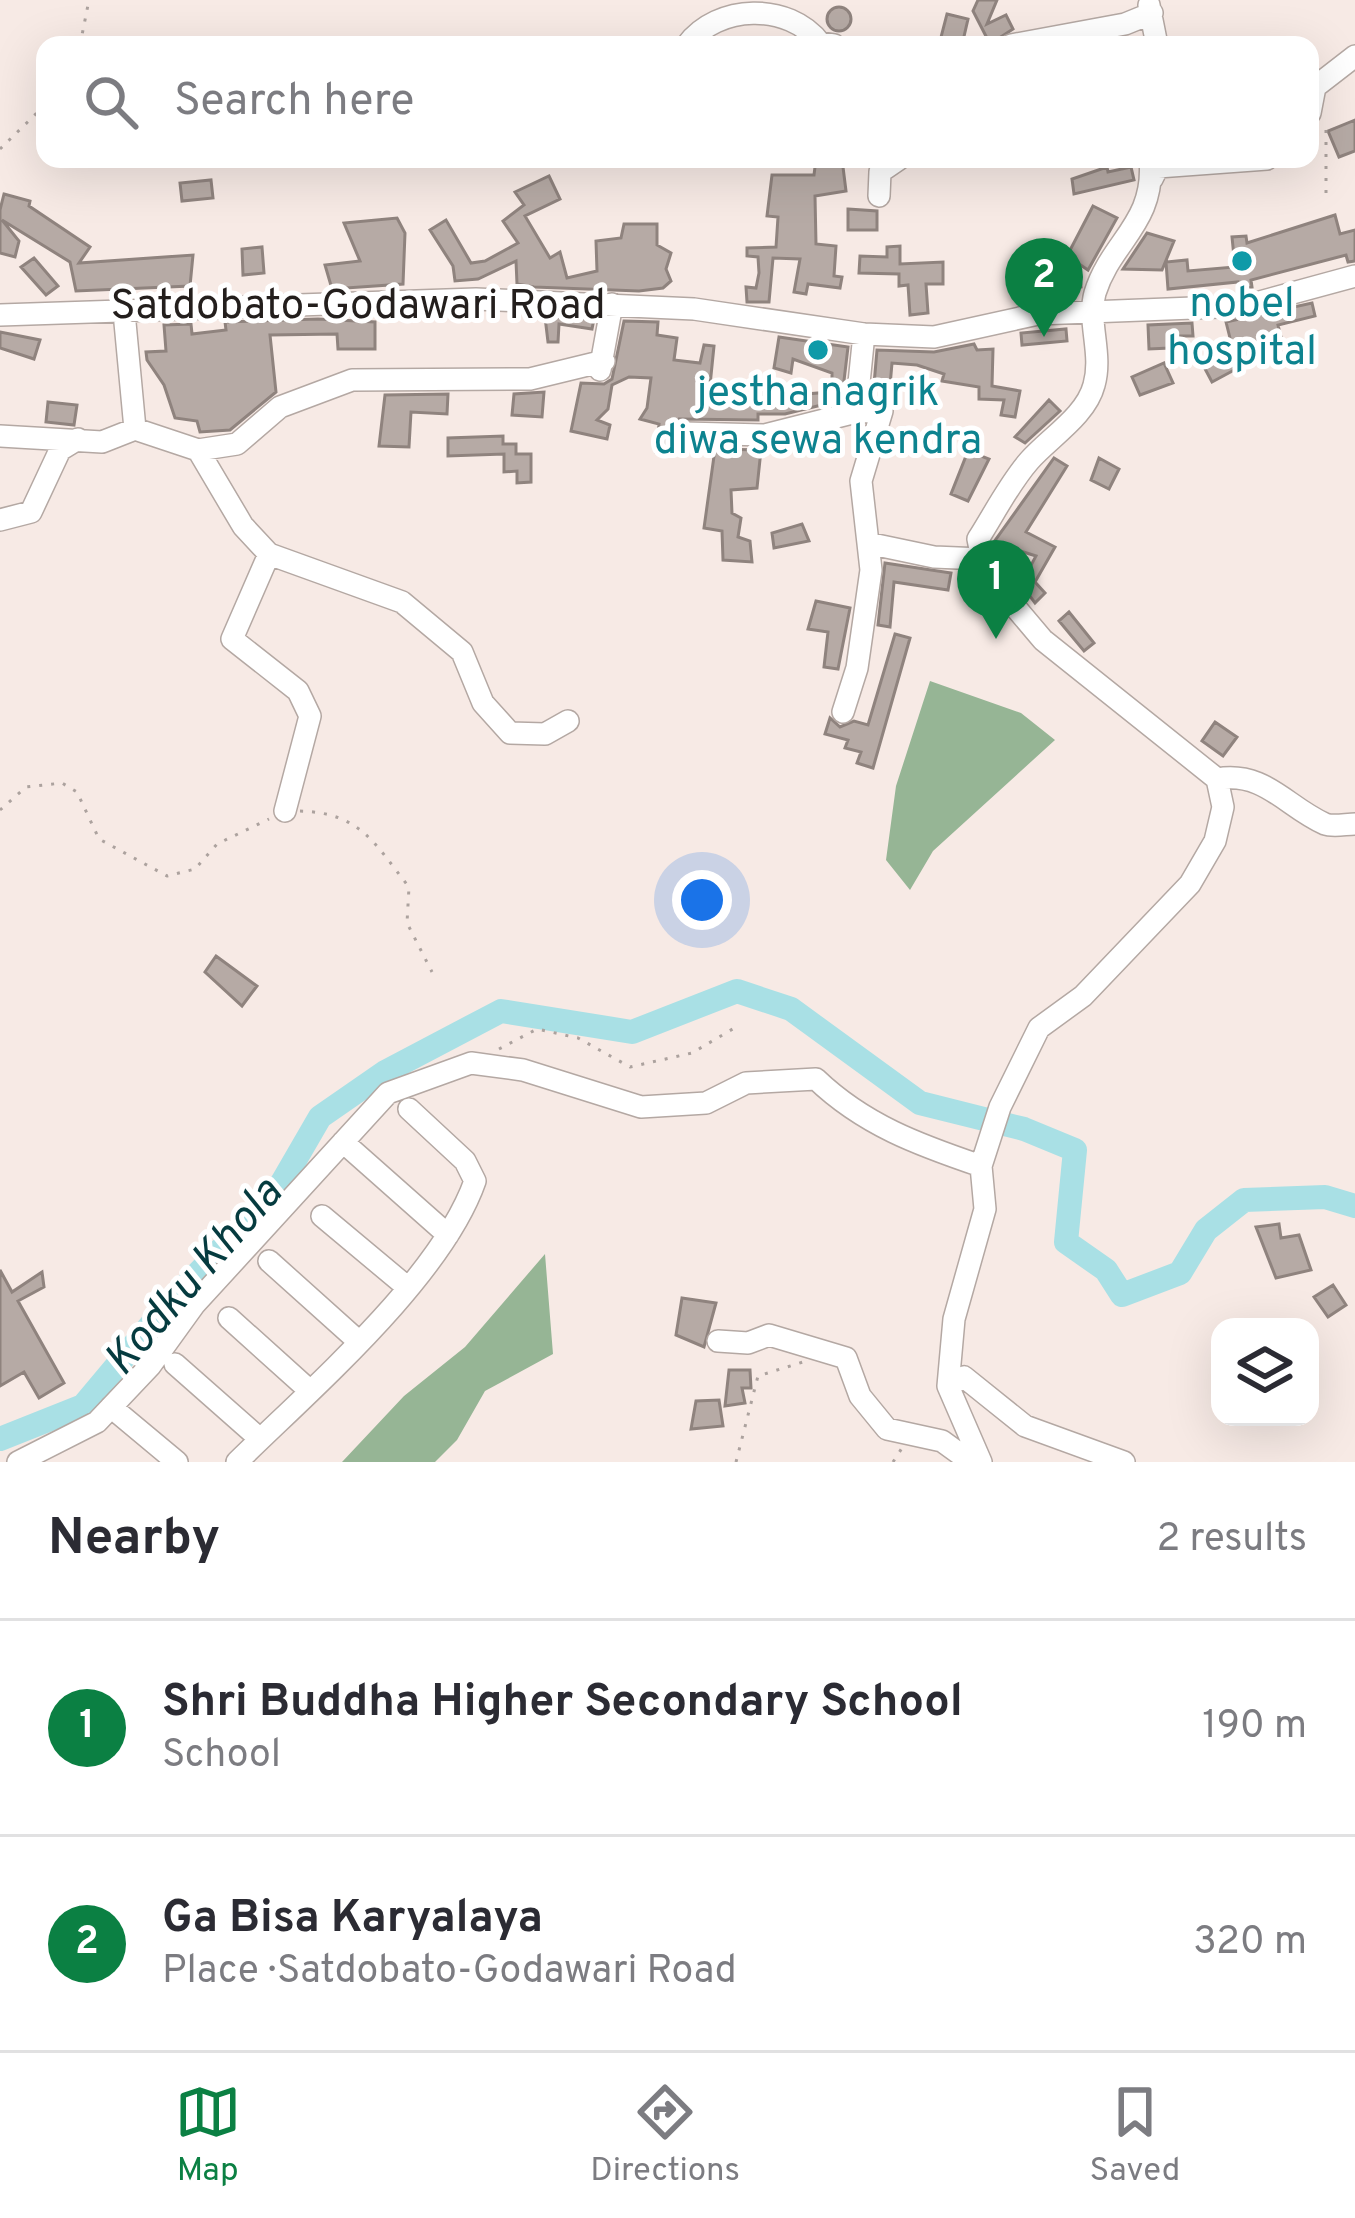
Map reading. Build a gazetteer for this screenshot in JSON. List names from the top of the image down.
{
  "streets": {
    "street": ["Satdobato-Godawari Road"]
  },
  "water": ["Kodku Khola"],
  "places": ["nobel hospital", "jestha nagrik diwa sewa kendra"],
  "page": {
    "search": "Search here",
    "pins": ["2", "1"],
    "heading": ["Nearby", "2 results"],
    "list": [
      {
        "mark": "1",
        "name": "Shri Buddha Higher Secondary School",
        "note": "School",
        "value": "190 m"
      },
      {
        "mark": "2",
        "name": "Ga Bisa Karyalaya",
        "note": "Place · Satdobato-Godawari Road",
        "value": "320 m"
      }
    ],
    "nav": ["Map", "Directions", "Saved"]
  }
}
